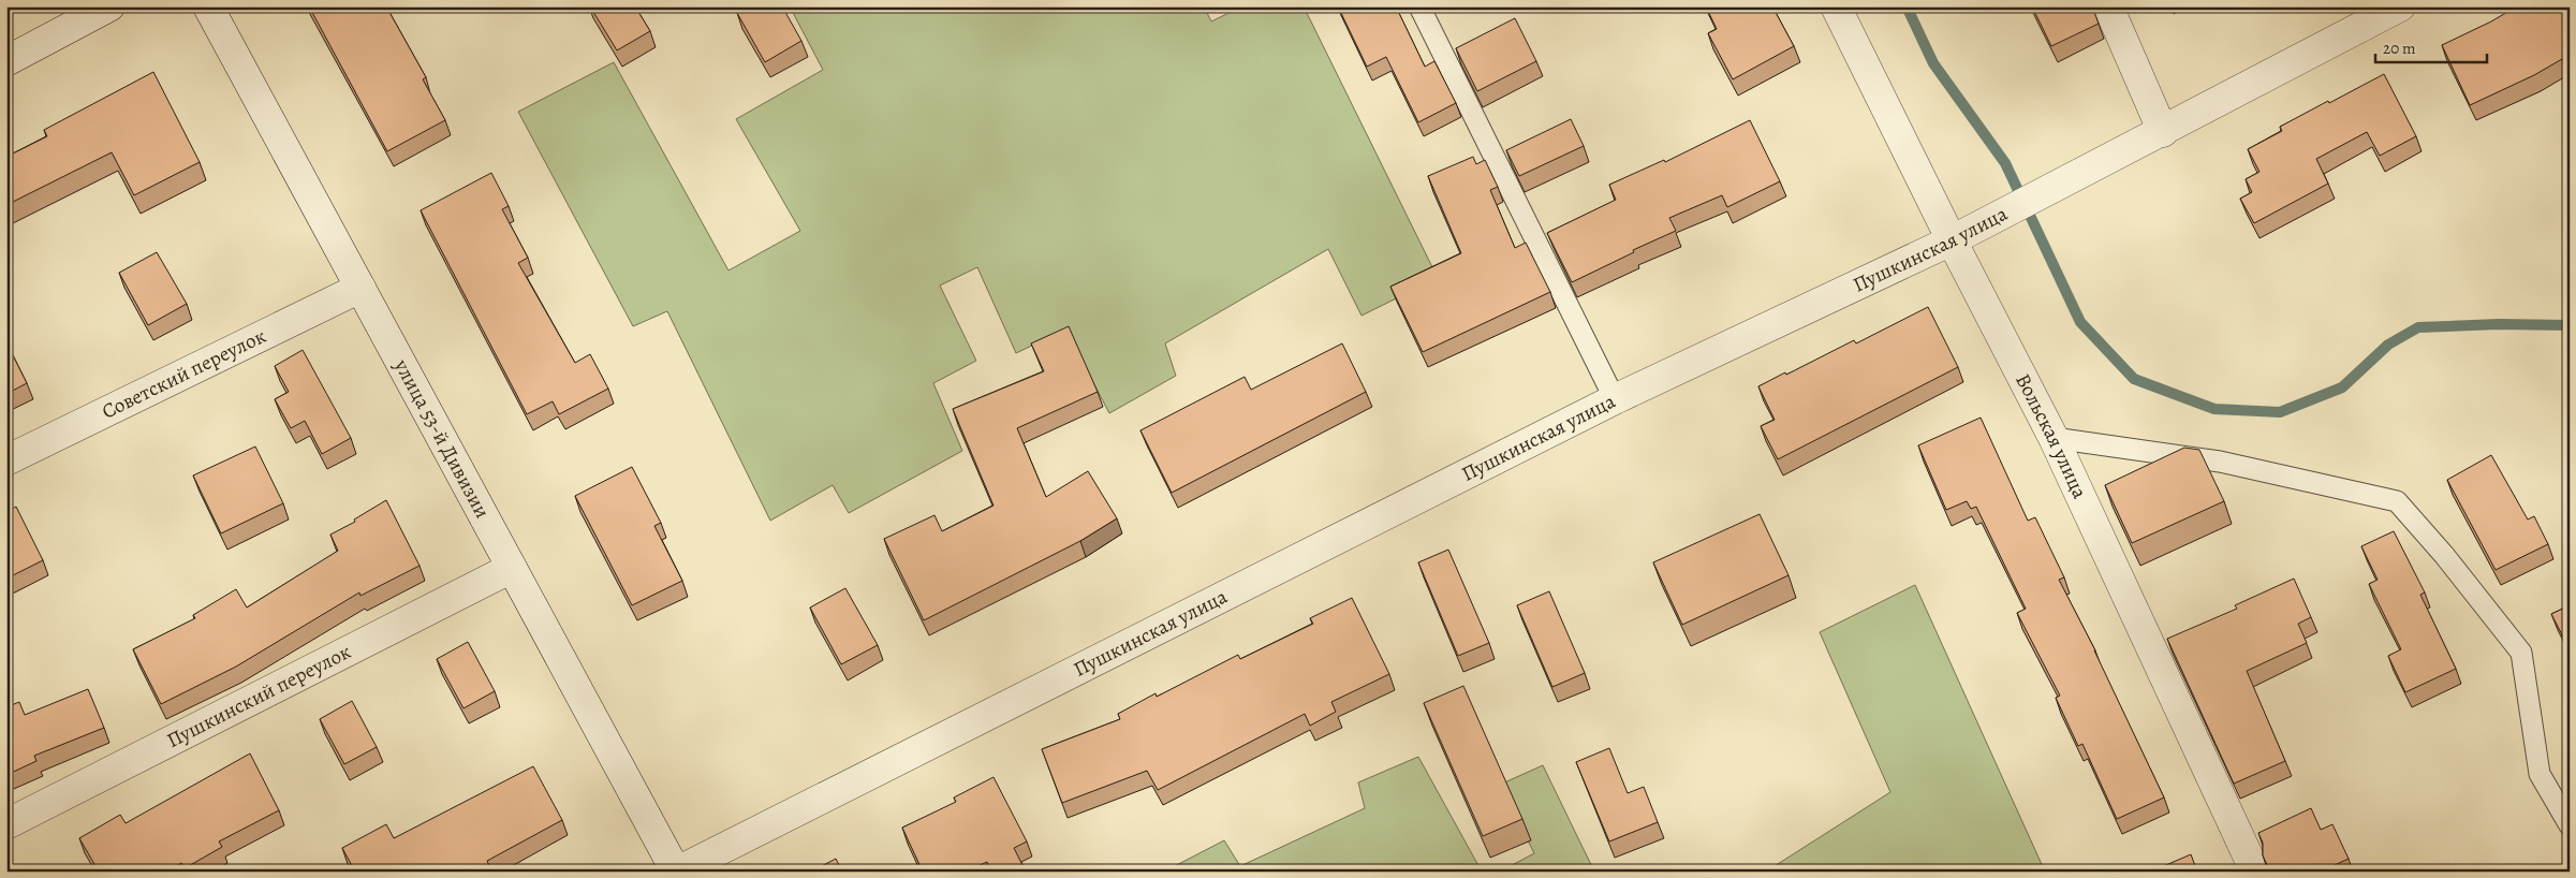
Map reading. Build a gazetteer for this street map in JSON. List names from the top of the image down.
{
  "streets": {
    "street": [
      "Пушкинская улица",
      "Советский переулок",
      "Вольская улица",
      "улица 53-й Дивизии",
      "Пушкинский переулок"
    ]
  },
  "crossings": [
    ["Пушкинская улица", "Вольская улица"],
    ["Пушкинская улица", "улица 53-й Дивизии"],
    ["Советский переулок", "улица 53-й Дивизии"],
    ["улица 53-й Дивизии", "Пушкинский переулок"]
  ],
  "scale_bar": "20 m"
}
